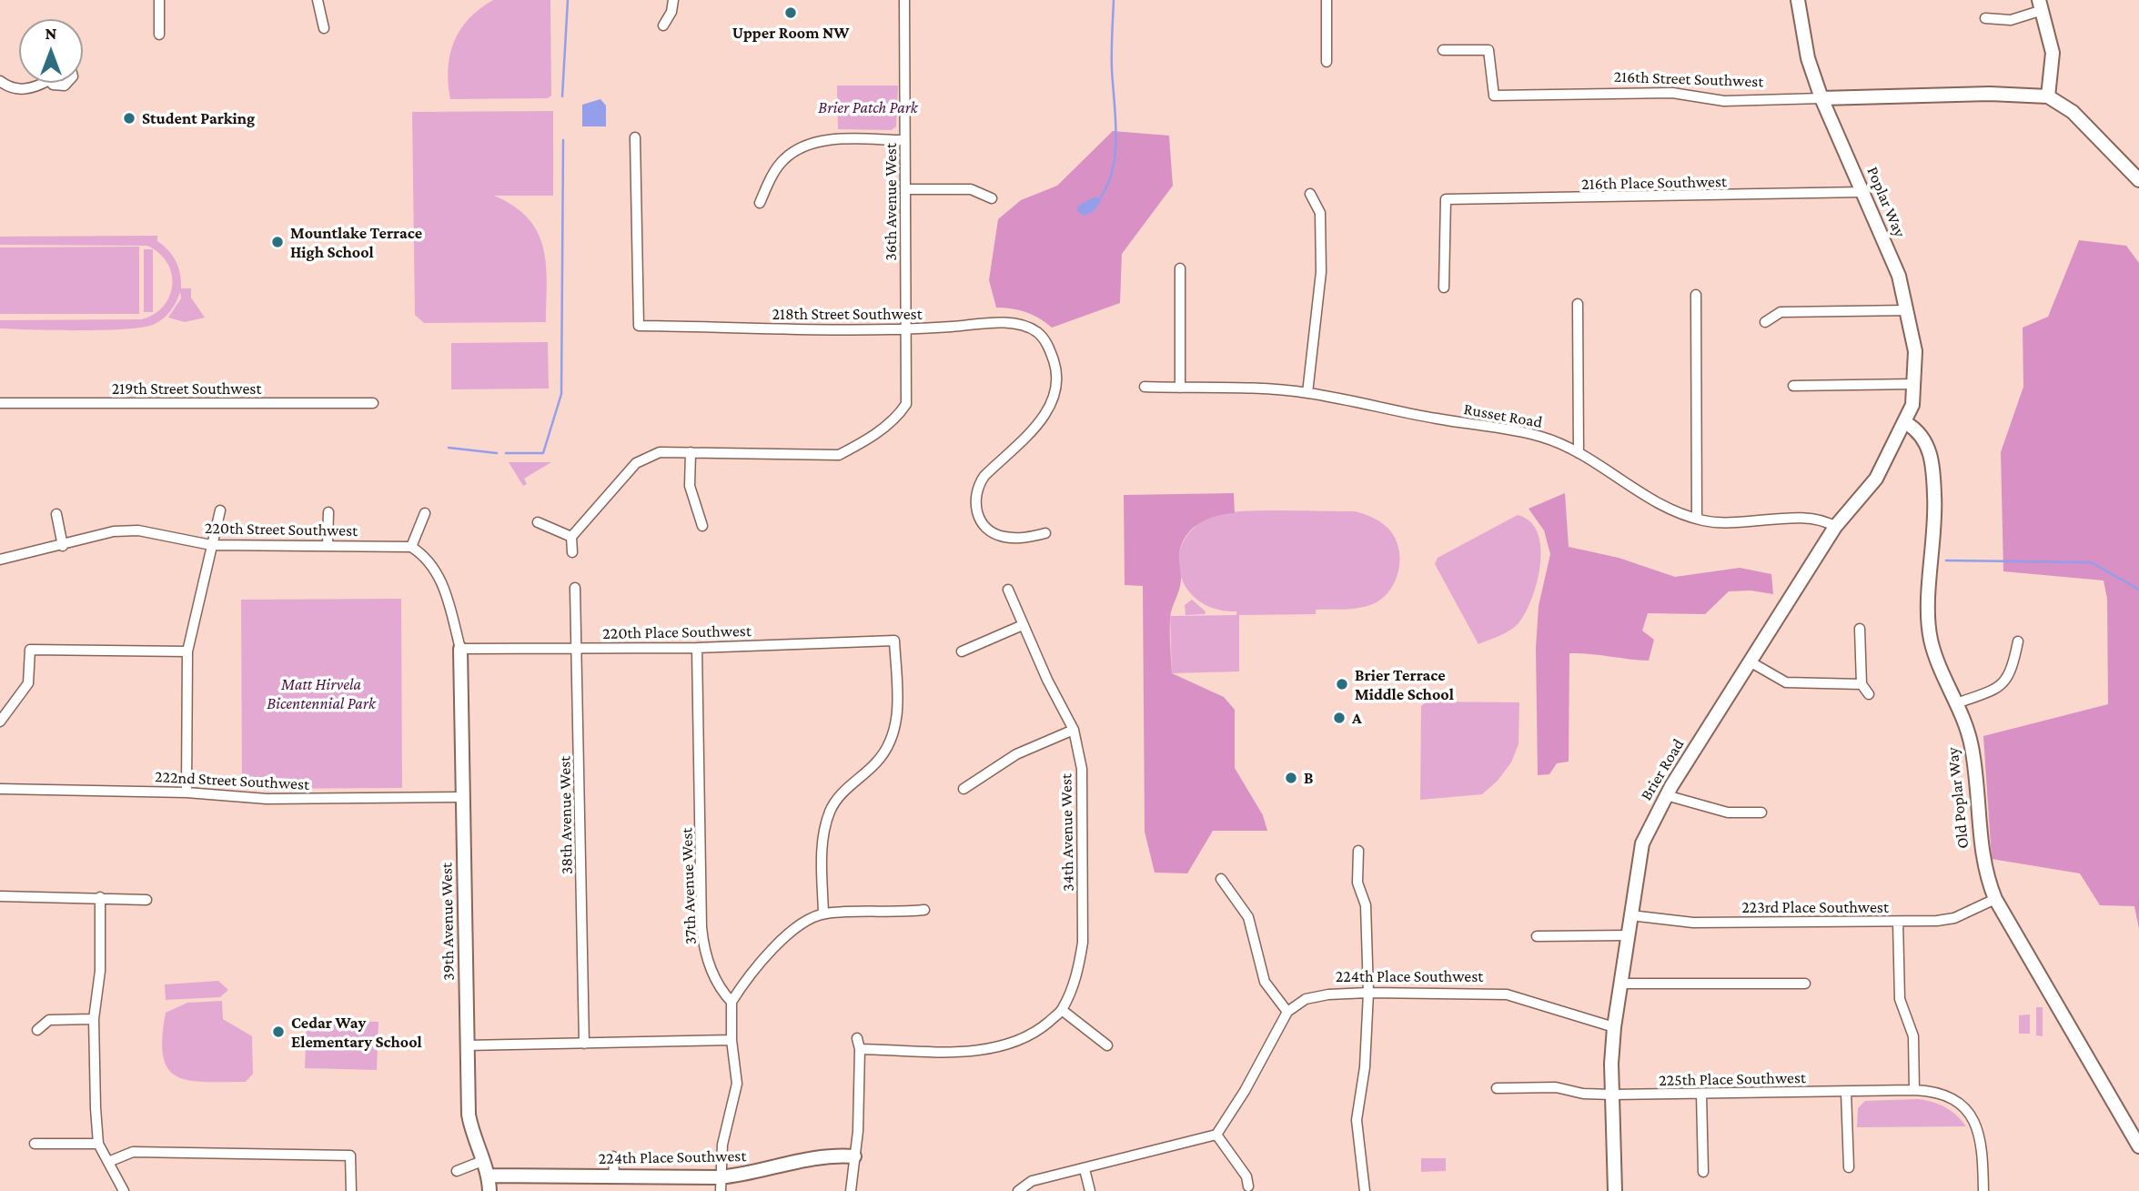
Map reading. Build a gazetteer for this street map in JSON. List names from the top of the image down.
{
  "streets": {
    "street": [
      "216th Street Southwest",
      "216th Place Southwest",
      "36th Avenue West",
      "Poplar Way",
      "218th Street Southwest",
      "219th Street Southwest",
      "Russet Road",
      "220th Street Southwest",
      "220th Place Southwest",
      "Brier Road",
      "222nd Street Southwest",
      "Old Poplar Way",
      "38th Avenue West",
      "34th Avenue West",
      "37th Avenue West",
      "223rd Place Southwest",
      "39th Avenue West",
      "224th Place Southwest",
      "225th Place Southwest"
    ]
  },
  "crossings": [
    ["216th Street Southwest", "Poplar Way"],
    ["216th Place Southwest", "Poplar Way"],
    ["36th Avenue West", "218th Street Southwest"],
    ["Poplar Way", "Brier Road"],
    ["Poplar Way", "Old Poplar Way"],
    ["Russet Road", "Brier Road"],
    ["220th Place Southwest", "38th Avenue West"],
    ["220th Place Southwest", "37th Avenue West"],
    ["220th Place Southwest", "39th Avenue West"],
    ["Brier Road", "Old Poplar Way"],
    ["Brier Road", "223rd Place Southwest"],
    ["Brier Road", "224th Place Southwest"],
    ["Brier Road", "225th Place Southwest"],
    ["222nd Street Southwest", "39th Avenue West"],
    ["Old Poplar Way", "223rd Place Southwest"],
    ["39th Avenue West", "224th Place Southwest"]
  ],
  "parks": ["Brier Patch Park", "Matt Hirvela Bicentennial Park"],
  "places": [
    "Upper Room NW",
    "Student Parking",
    "Mountlake Terrace High School",
    "Brier Terrace Middle School",
    "A",
    "B",
    "Cedar Way Elementary School"
  ],
  "north": "top"
}
